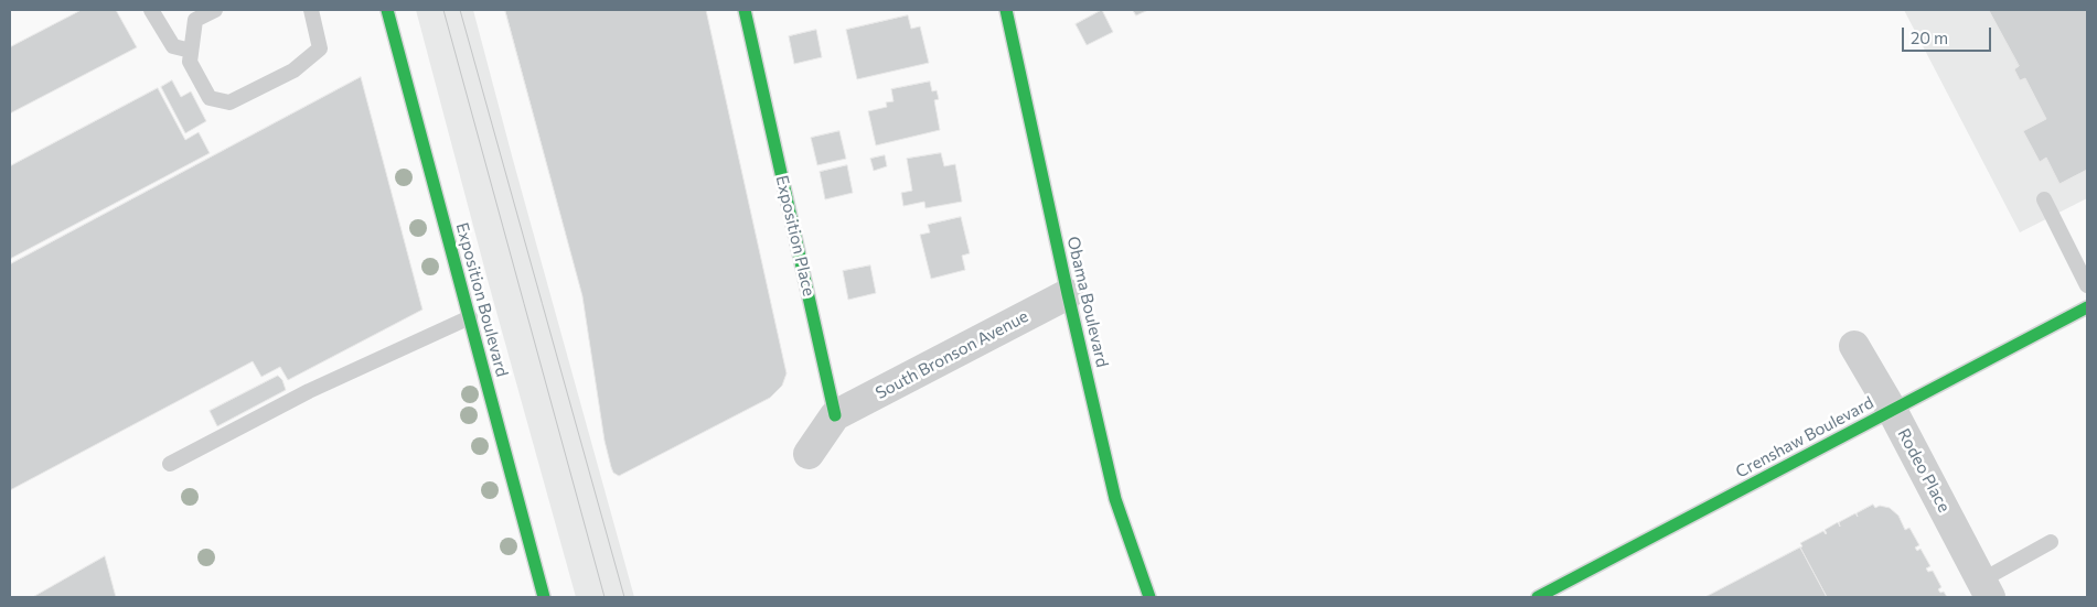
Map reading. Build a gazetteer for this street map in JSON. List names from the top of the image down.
{
  "streets": {
    "main road": [
      "Exposition Place",
      "Exposition Boulevard",
      "Obama Boulevard",
      "Crenshaw Boulevard"
    ],
    "street": ["South Bronson Avenue", "Rodeo Place"]
  },
  "crossings": [
    ["Exposition Place", "South Bronson Avenue"],
    ["Obama Boulevard", "South Bronson Avenue"],
    ["Crenshaw Boulevard", "Rodeo Place"]
  ],
  "scale_bar": "20 m"
}
